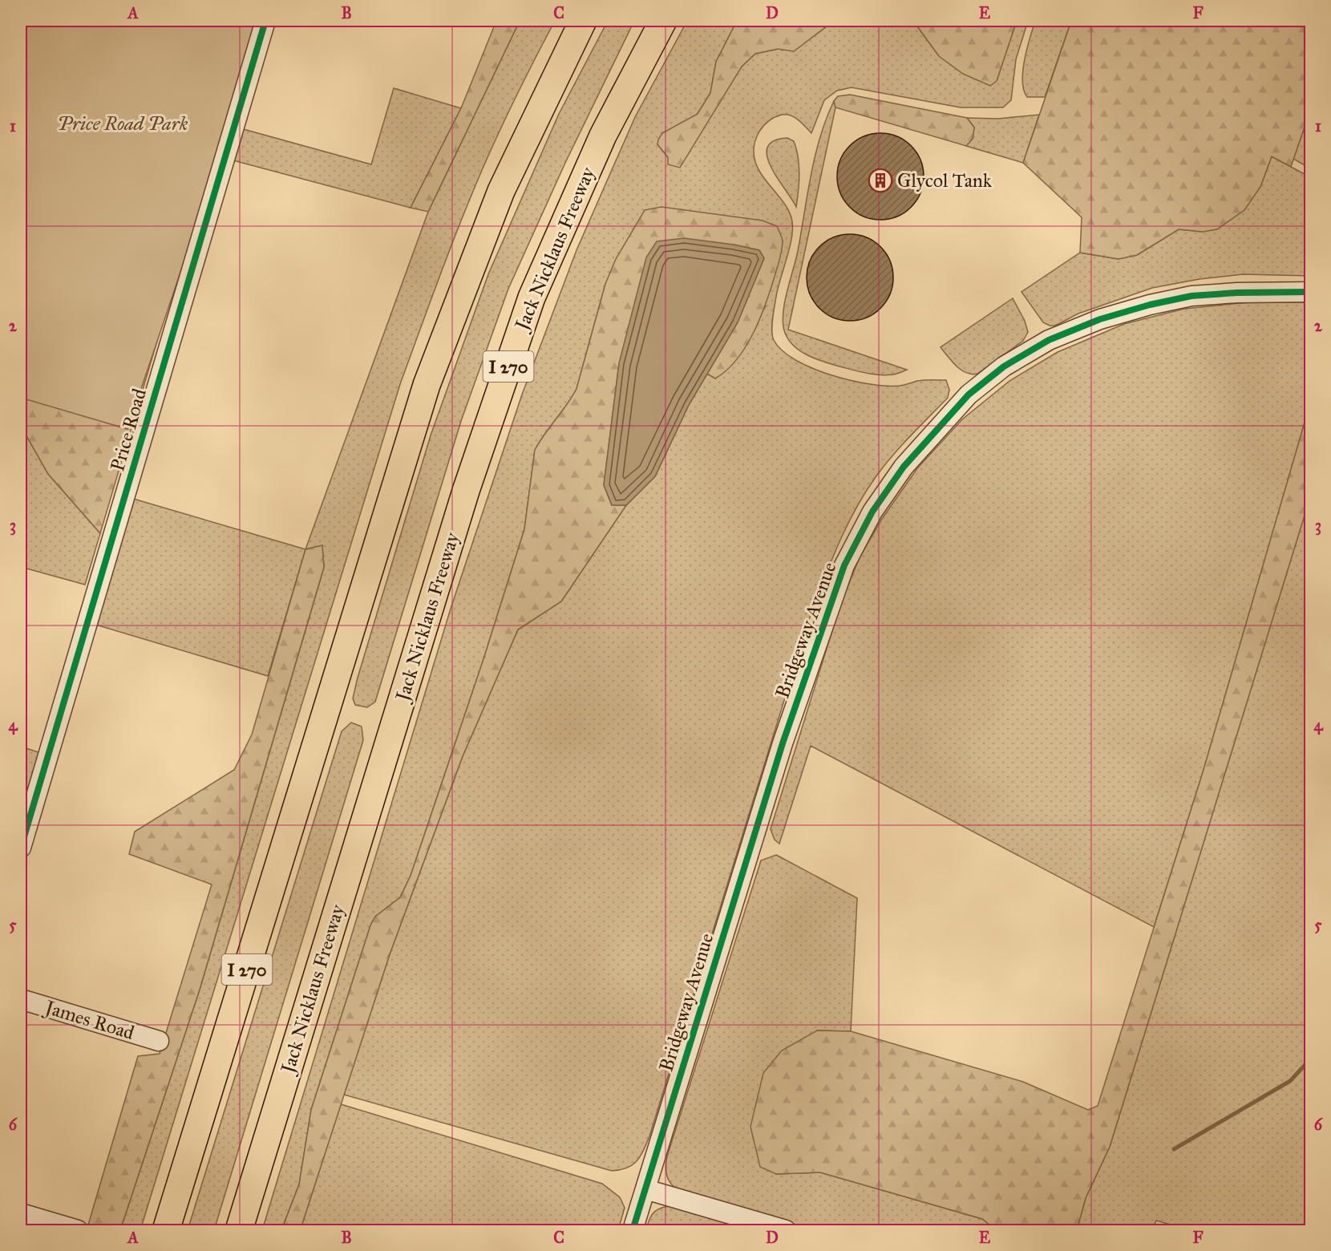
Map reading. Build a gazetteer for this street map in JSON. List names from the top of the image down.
{
  "streets": {
    "highway": ["Jack Nicklaus Freeway", "I 270"],
    "street": ["Price Road", "Bridgeway Avenue", "James Road"]
  },
  "parks": ["Price Road Park"],
  "places": {
    "building": ["Glycol Tank"]
  },
  "grid": {
    "columns": [
      "A",
      "B",
      "C",
      "D",
      "E",
      "F"
    ],
    "rows": [
      "1",
      "2",
      "3",
      "4",
      "5",
      "6"
    ]
  }
}
